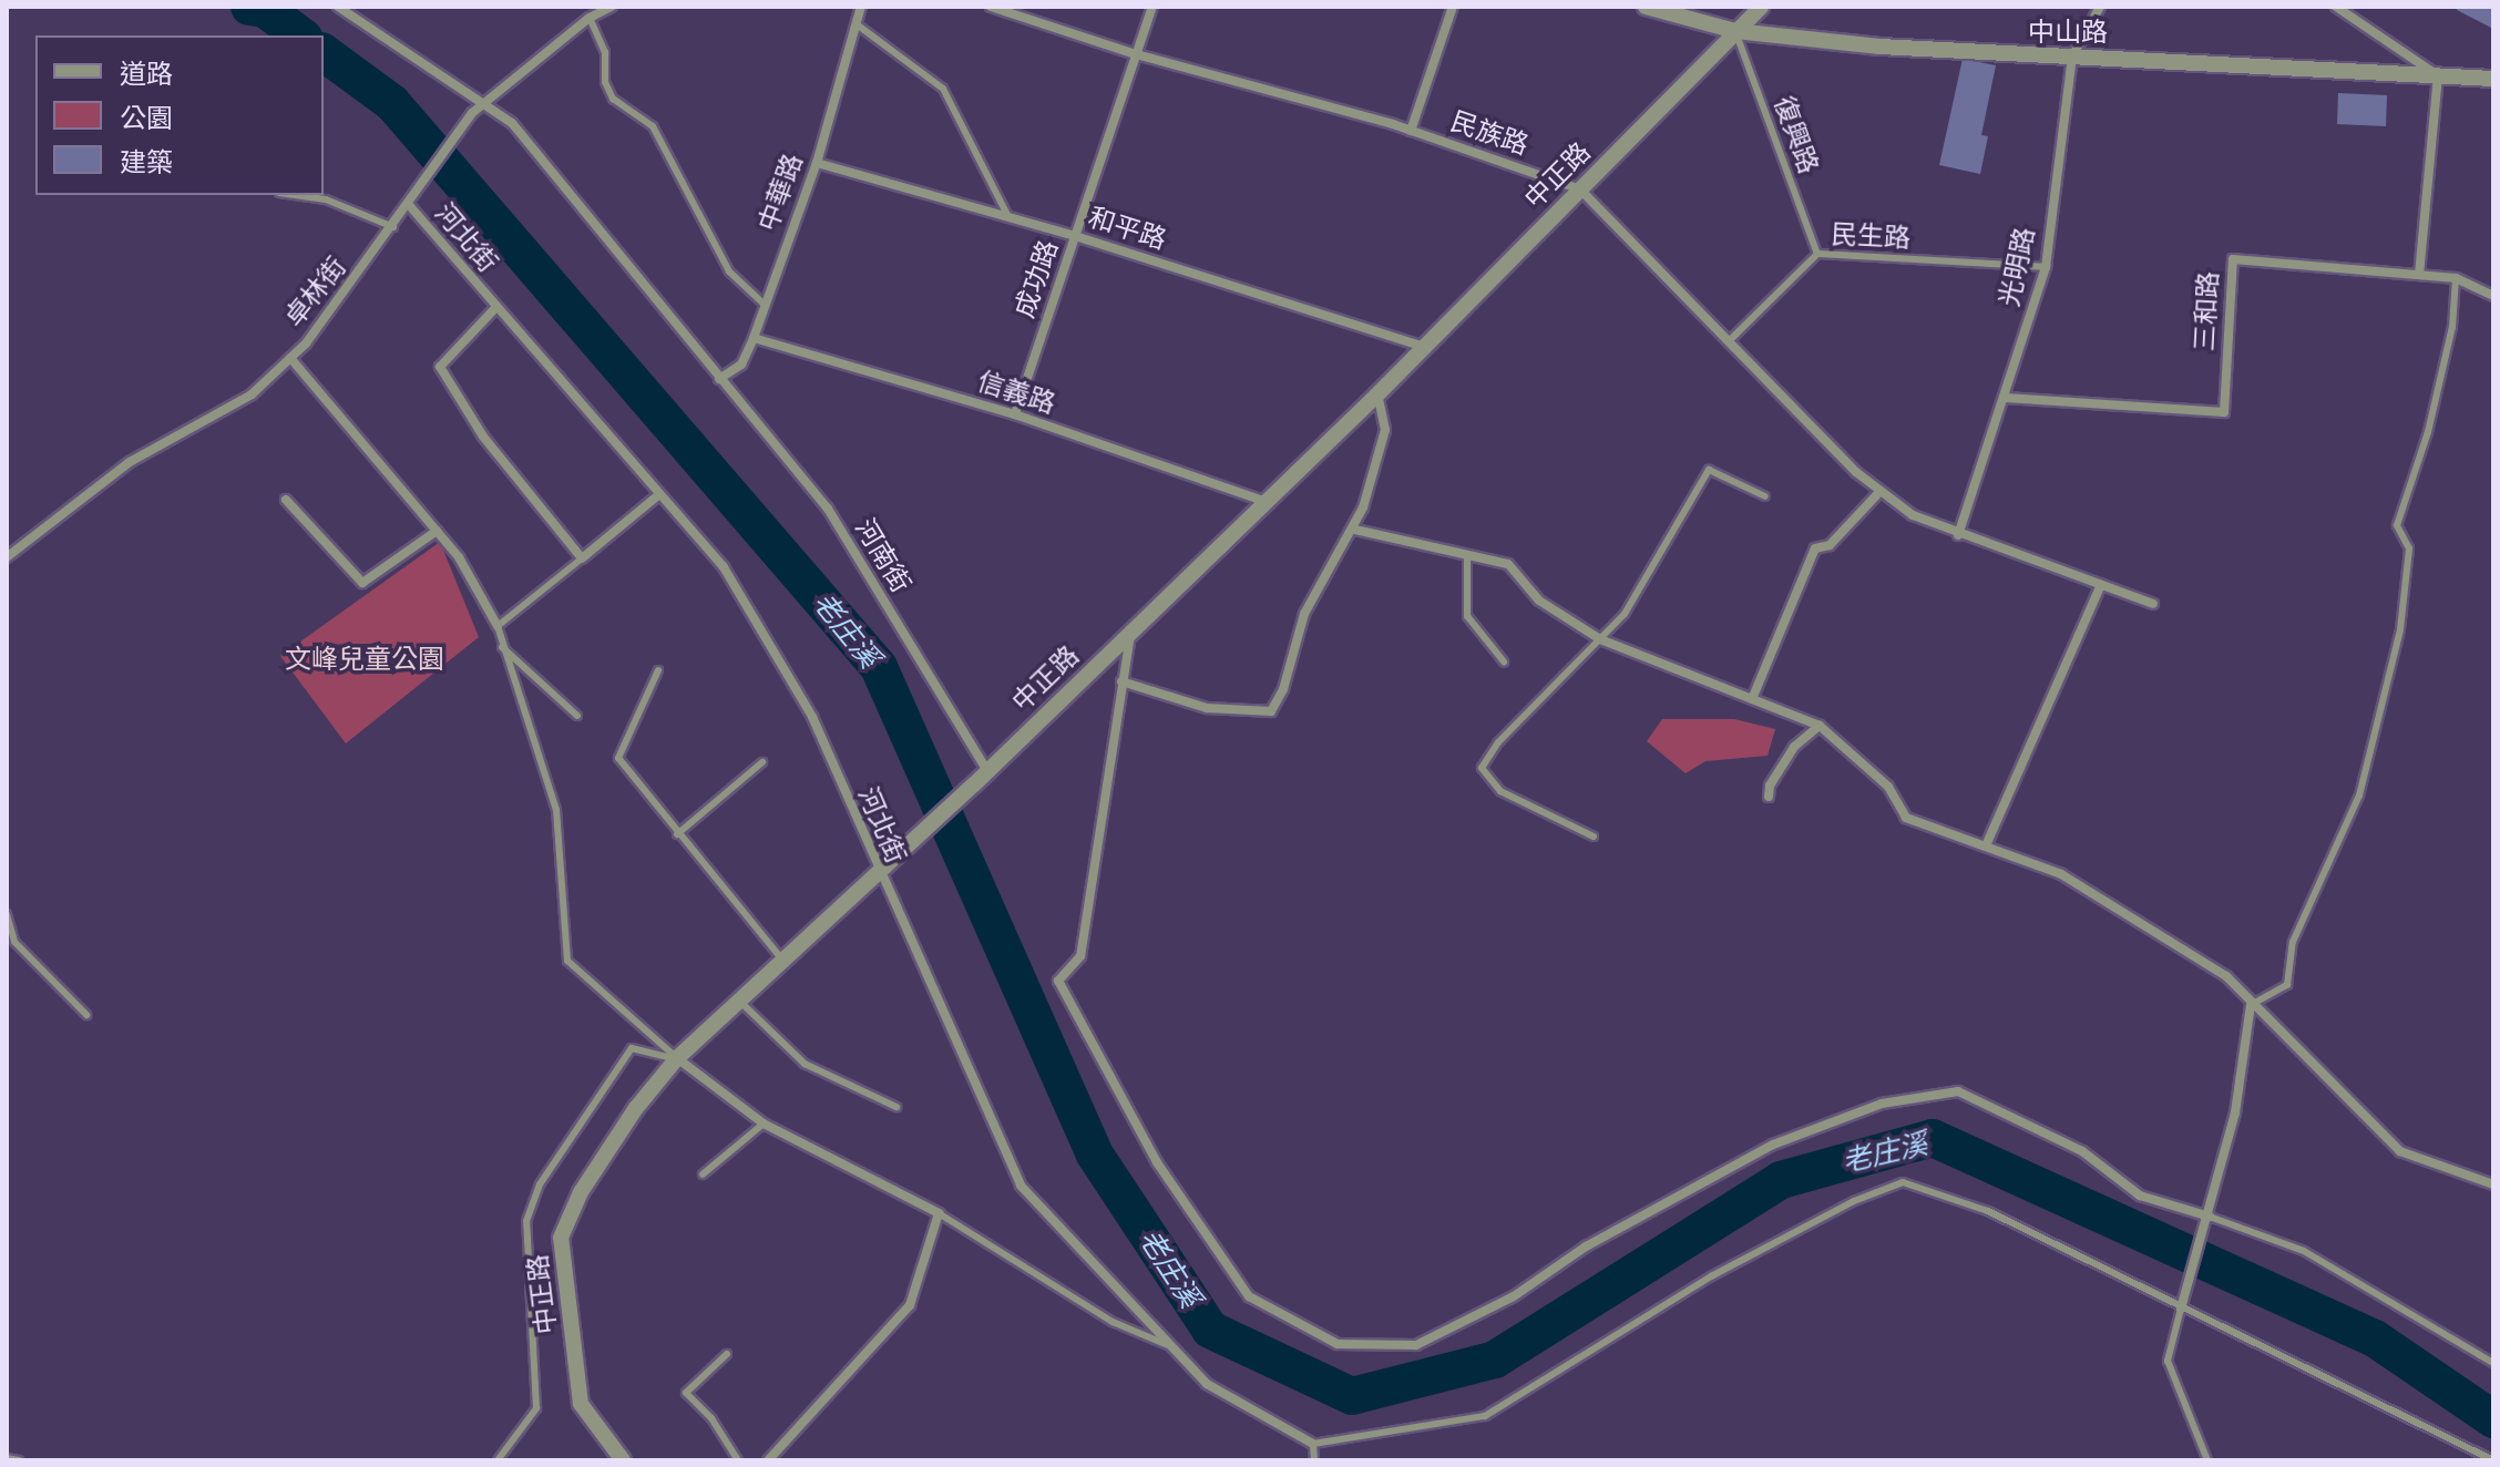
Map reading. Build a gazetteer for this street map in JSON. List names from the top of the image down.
{
  "streets": {
    "street": [
      "中山路",
      "民族路",
      "中正路",
      "中華路",
      "和平路",
      "河北街",
      "光明路",
      "成功路",
      "卓林街",
      "三和路",
      "信義路",
      "河南街"
    ],
    "lane": ["復興路", "民生路"]
  },
  "crossings": [
    ["中山路", "復興路"],
    ["中山路", "中正路"],
    ["中山路", "光明路"],
    ["民族路", "中正路"],
    ["民族路", "民生路"],
    ["民族路", "光明路"],
    ["民族路", "成功路"],
    ["復興路", "中正路"],
    ["復興路", "民生路"],
    ["中正路", "和平路"],
    ["中正路", "河北街"],
    ["中正路", "信義路"],
    ["中正路", "河南街"],
    ["中華路", "和平路"],
    ["中華路", "信義路"],
    ["中華路", "河南街"],
    ["和平路", "成功路"],
    ["民生路", "光明路"],
    ["河北街", "卓林街"],
    ["光明路", "三和路"],
    ["成功路", "信義路"],
    ["卓林街", "河南街"]
  ],
  "water": ["老庄溪"],
  "parks": ["文峰兒童公園"],
  "legend": ["道路", "公園", "建築"]
}
